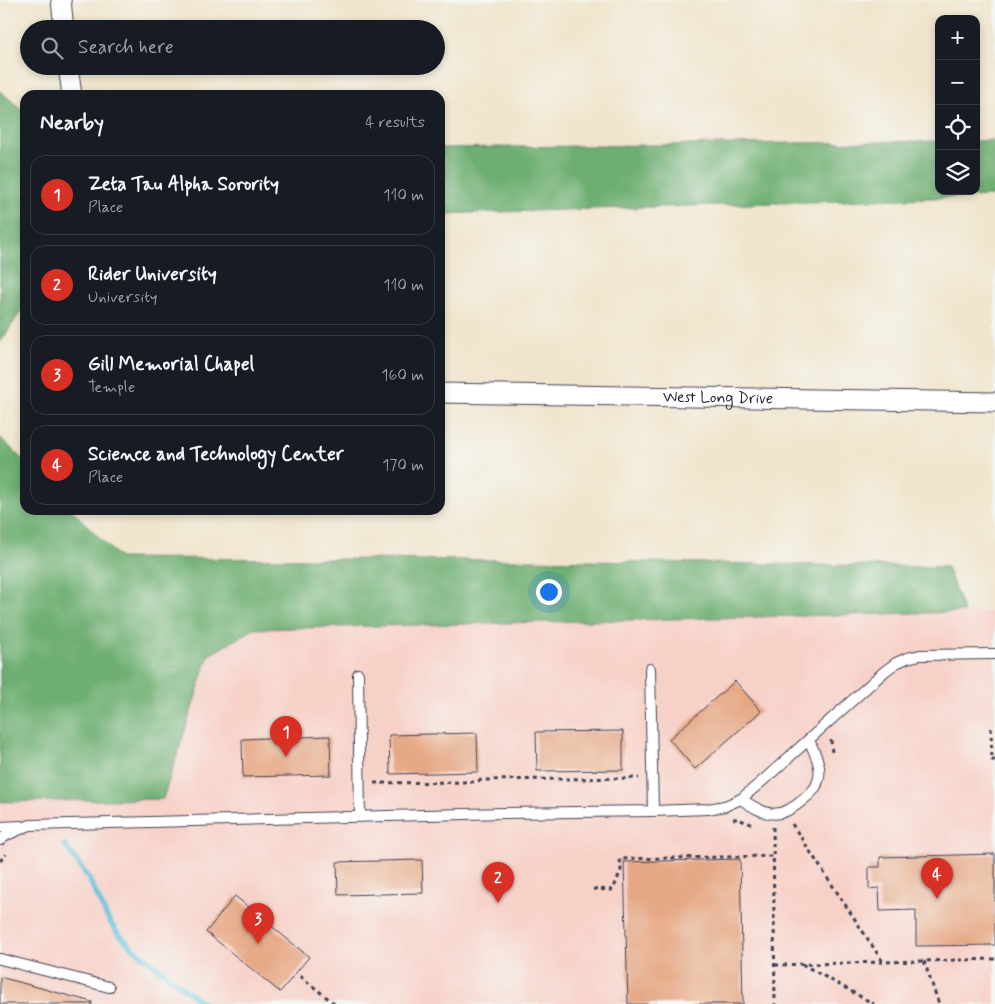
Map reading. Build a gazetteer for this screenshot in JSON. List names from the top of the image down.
{
  "streets": {
    "street": ["West Long Drive"]
  },
  "page": {
    "map_buttons": ["+", "−"],
    "search": "Search here",
    "heading": ["Nearby", "4 results"],
    "list": [
      {
        "mark": "1",
        "name": "Zeta Tau Alpha Sorority",
        "note": "Place",
        "value": "110 m"
      },
      {
        "mark": "2",
        "name": "Rider University",
        "note": "University",
        "value": "110 m"
      },
      {
        "mark": "3",
        "name": "Gill Memorial Chapel",
        "note": "Temple",
        "value": "160 m"
      },
      {
        "mark": "4",
        "name": "Science and Technology Center",
        "note": "Place",
        "value": "170 m"
      }
    ],
    "pins": [
      "1",
      "4",
      "2",
      "3"
    ]
  }
}
